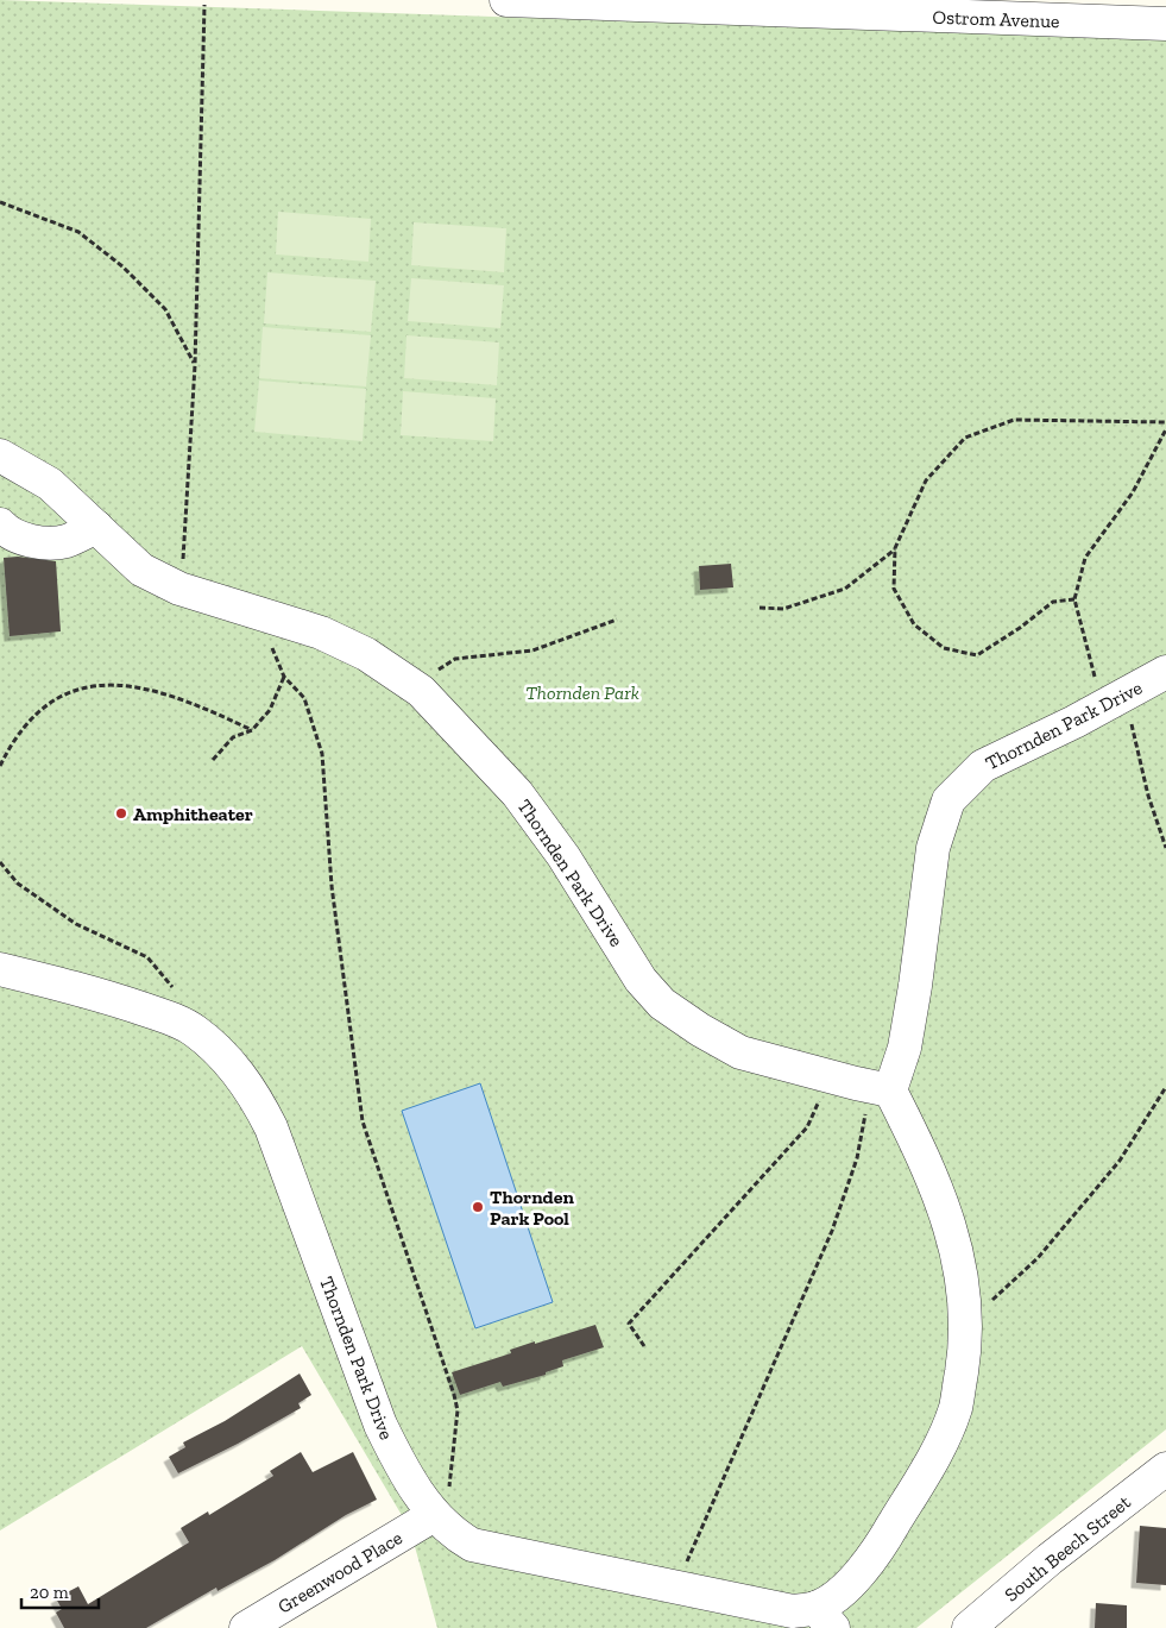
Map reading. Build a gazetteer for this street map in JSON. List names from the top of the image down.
{
  "streets": {
    "street": [
      "Ostrom Avenue",
      "Thornden Park Drive",
      "South Beech Street",
      "Greenwood Place"
    ]
  },
  "crossings": [
    ["Thornden Park Drive", "Greenwood Place"]
  ],
  "parks": ["Thornden Park"],
  "places": ["Amphitheater", "Thornden Park Pool"],
  "scale_bar": "20 m"
}
